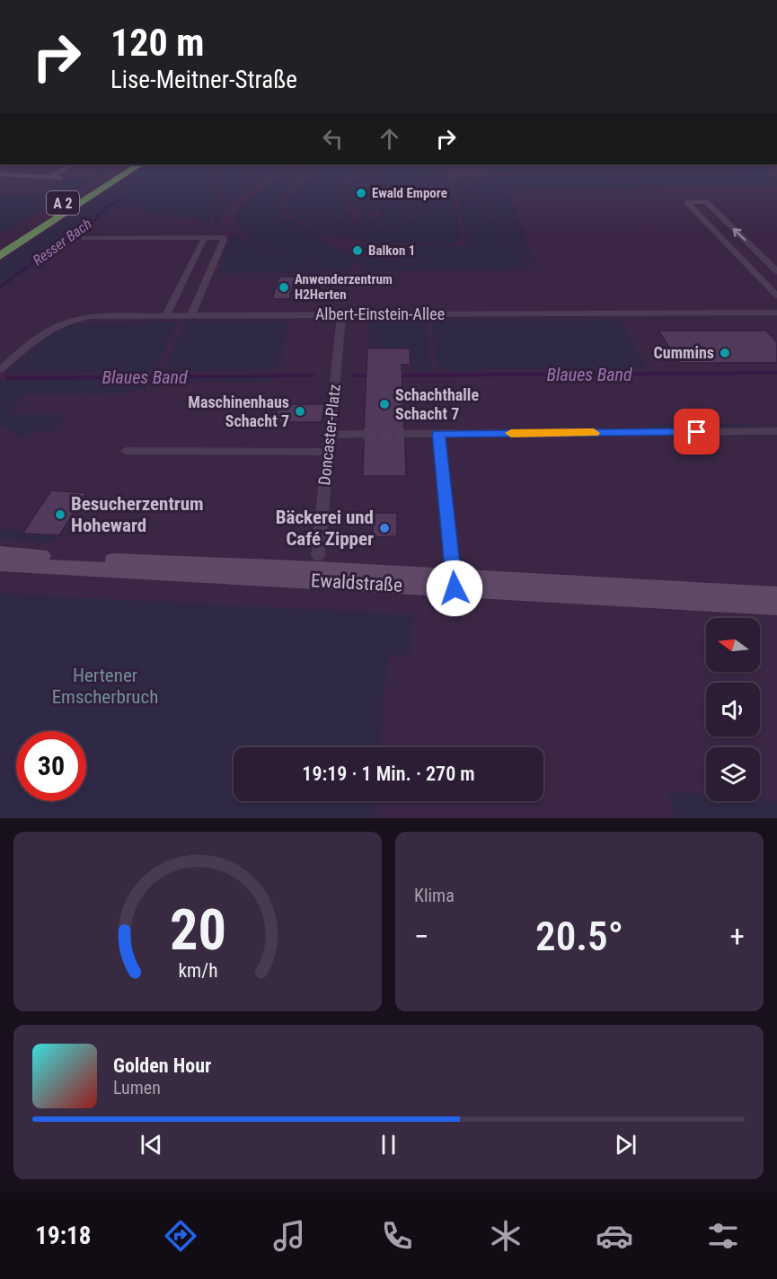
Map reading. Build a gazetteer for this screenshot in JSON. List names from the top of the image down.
{
  "streets": {
    "highway": ["A 2"],
    "main road": ["Ewaldstraße"],
    "street": ["Albert-Einstein-Allee", "Doncaster-Platz"]
  },
  "crossings": [
    ["Albert-Einstein-Allee", "Doncaster-Platz"]
  ],
  "water": ["Resser Bach", "Blaues Band"],
  "parks": ["Hertener Emscherbruch"],
  "places": [
    "Ewald Empore",
    "Balkon 1",
    "Anwenderzentrum H2Herten",
    "Cummins",
    "Schachthalle Schacht 7",
    "Maschinenhaus Schacht 7",
    "Besucherzentrum Hoheward",
    "Bäckerei und Café Zipper"
  ],
  "north": "left",
  "page": {
    "turn": ["120 m", "Lise-Meitner-Straße"],
    "limit": "30",
    "trip": "19:19 · 1 Min. · 270 m",
    "tile": "Klima",
    "heat": ["−", "20.5°", "+"],
    "song": ["Golden Hour", "Lumen"],
    "tabs": "19:18",
    "gauge": ["20", "km/h"]
  }
}
